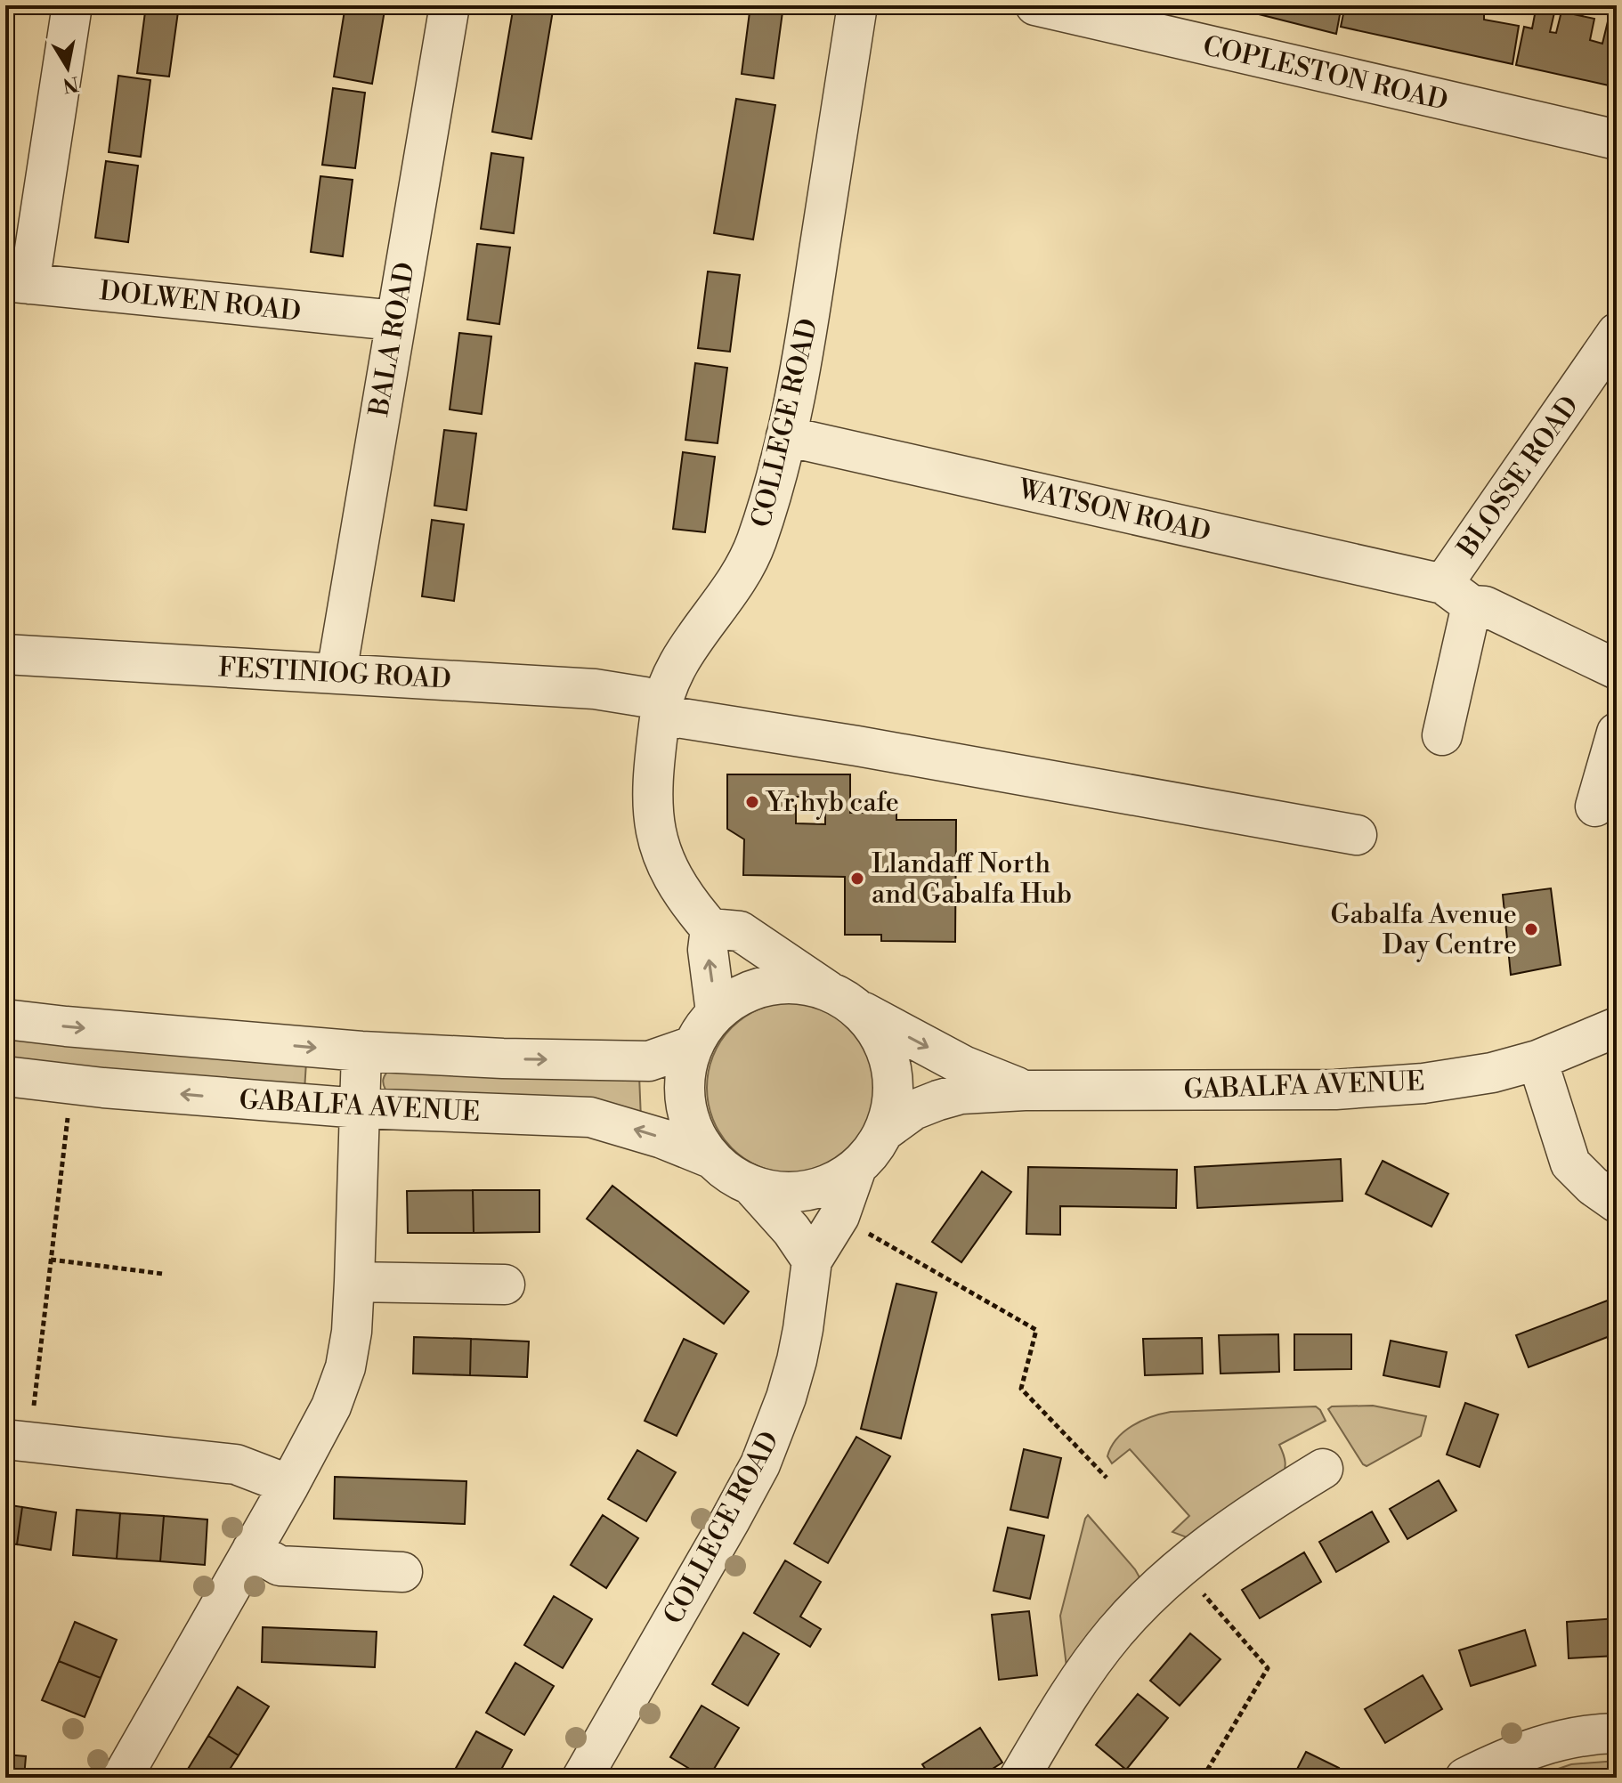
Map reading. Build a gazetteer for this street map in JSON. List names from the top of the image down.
{
  "streets": {
    "street": [
      "COPLESTON ROAD",
      "DOLWEN ROAD",
      "BALA ROAD",
      "COLLEGE ROAD",
      "BLOSSE ROAD",
      "WATSON ROAD",
      "FESTINIOG ROAD",
      "GABALFA AVENUE"
    ]
  },
  "crossings": [
    ["DOLWEN ROAD", "BALA ROAD"],
    ["BALA ROAD", "FESTINIOG ROAD"],
    ["COLLEGE ROAD", "WATSON ROAD"],
    ["COLLEGE ROAD", "FESTINIOG ROAD"],
    ["COLLEGE ROAD", "GABALFA AVENUE"],
    ["BLOSSE ROAD", "WATSON ROAD"]
  ],
  "places": ["Yr hyb cafe", "Llandaff North and Gabalfa Hub", "Gabalfa Avenue Day Centre"],
  "north": "bottom"
}
